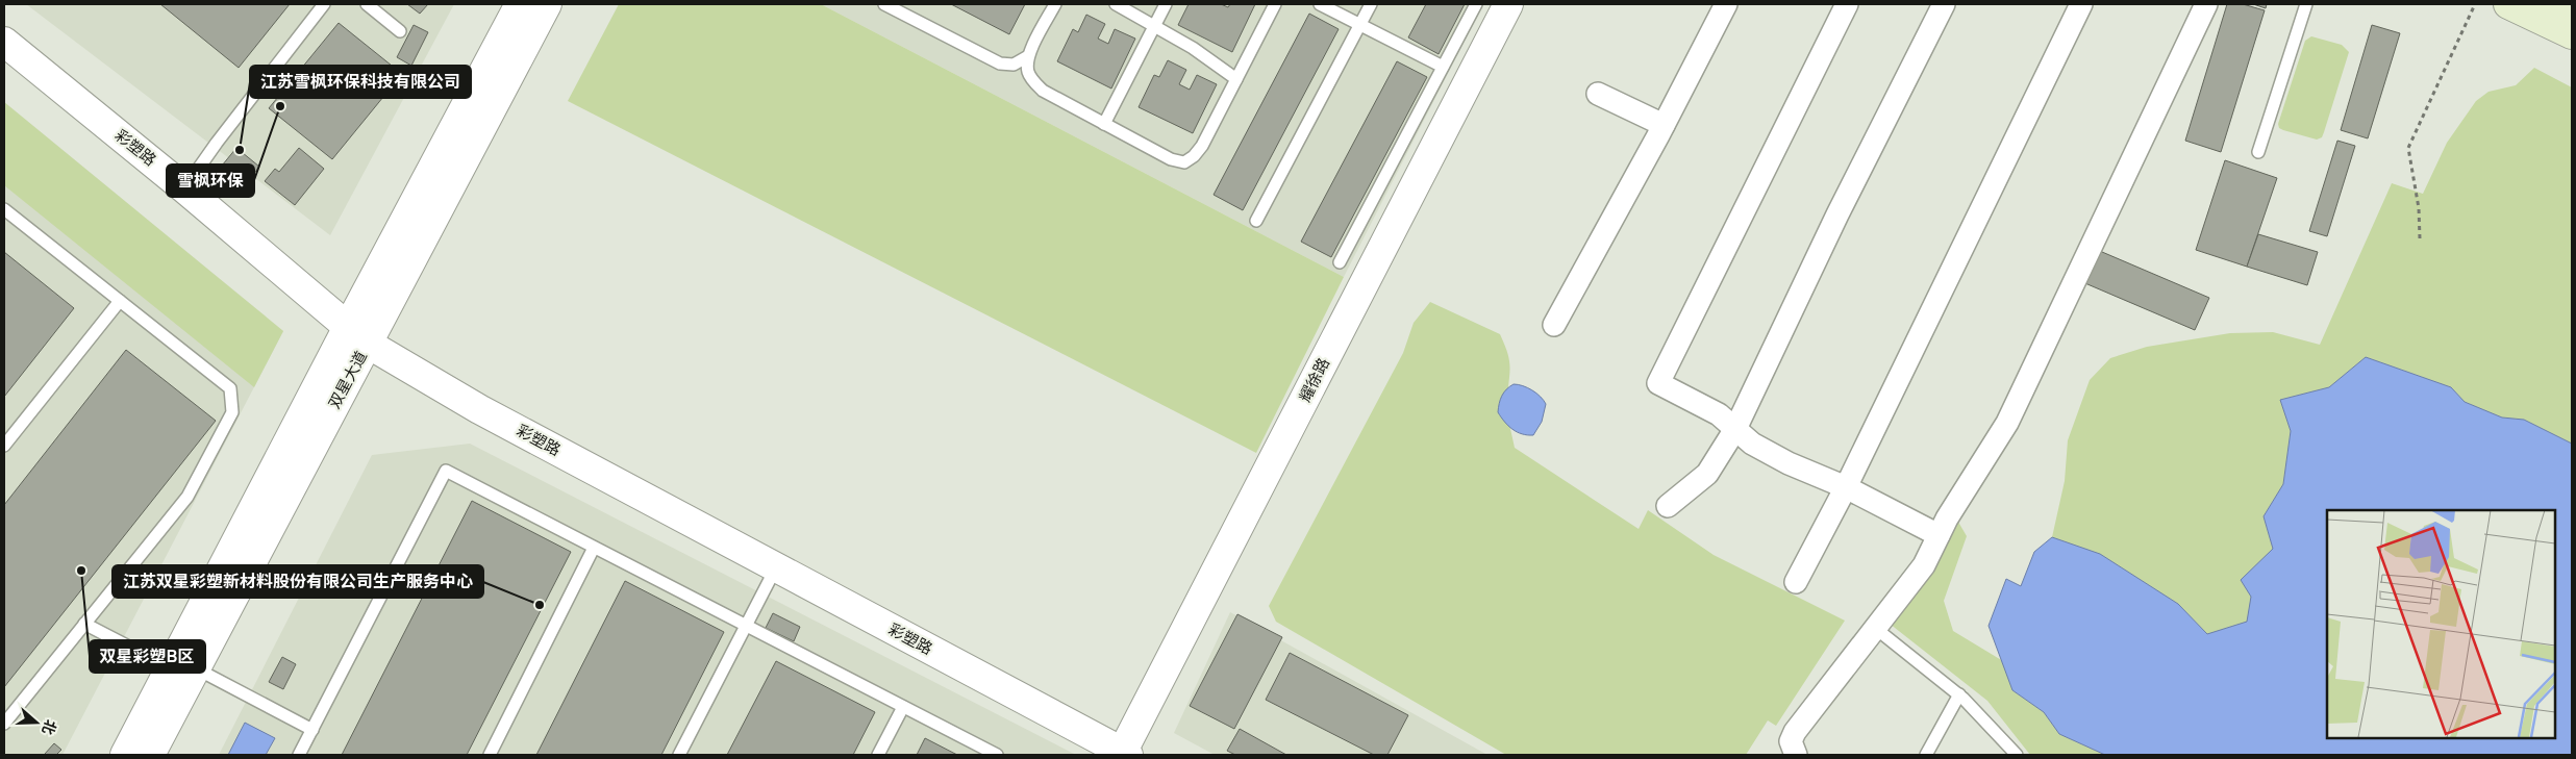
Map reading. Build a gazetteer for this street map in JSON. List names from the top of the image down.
{
  "streets": {
    "street": ["彩塑路", "双星大道", "耀徐路"]
  },
  "crossings": [
    ["彩塑路", "双星大道"],
    ["彩塑路", "耀徐路"]
  ],
  "places": [
    "雪枫环保",
    "江苏雪枫环保科技有限公司",
    "双星彩塑B区",
    "江苏双星彩塑新材料股份有限公司生产服务中心"
  ],
  "north": "right"
}
